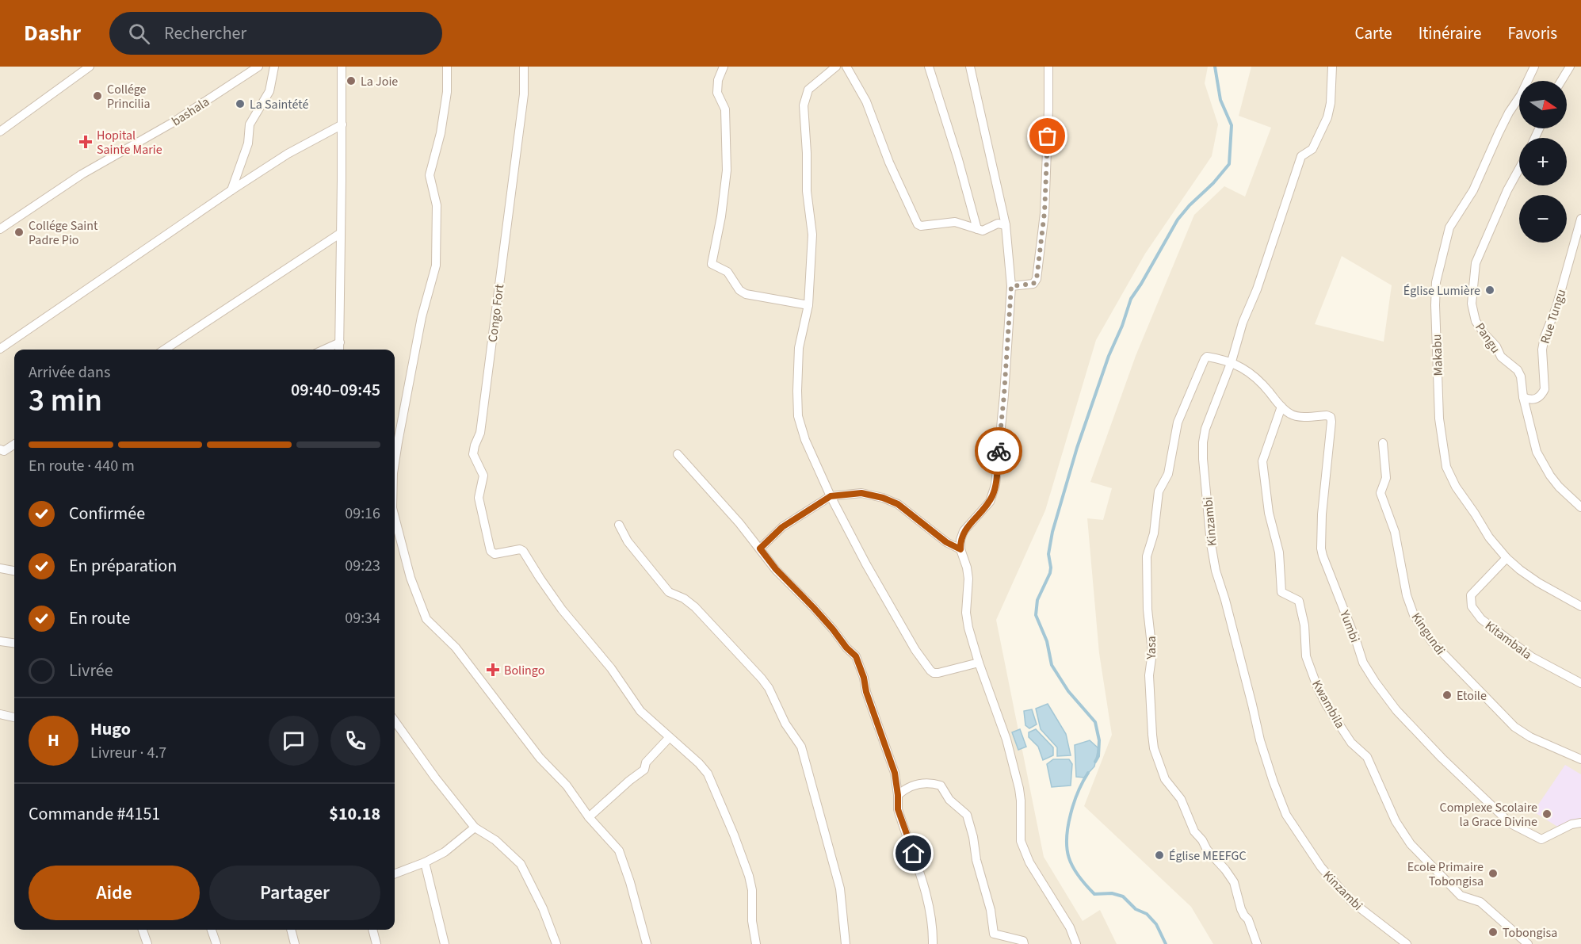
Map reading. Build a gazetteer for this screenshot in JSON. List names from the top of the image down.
{
  "streets": {
    "street": [
      "bashala",
      "Congo Fort",
      "Rue Tungu",
      "Pangu",
      "Makabu",
      "Kinzambi",
      "Yumbi",
      "Kingundi",
      "Kitambala",
      "Yasa",
      "Kwambila"
    ]
  },
  "crossings": [
    ["Rue Tungu", "Pangu"],
    ["Makabu", "Kitambala"],
    ["Kinzambi", "Yumbi"],
    ["Kinzambi", "Yasa"],
    ["Yumbi", "Yasa"],
    ["Yumbi", "Kwambila"]
  ],
  "places": {
    "other": [
      "La Joie",
      "Collége Princilia",
      "La Saintété",
      "Collége Saint Padre Pio",
      "Église Lumière",
      "Etoile",
      "Complexe Scolaire la Grace Divine",
      "Église MEEFGC",
      "Ecole Primaire Tobongisa",
      "Tobongisa"
    ],
    "health": ["Hopital Sainte Marie", "Bolingo"]
  },
  "north": "right",
  "page": {
    "header": "Dashr",
    "search": "Rechercher",
    "nav": ["Carte", "Itinéraire", "Favoris"],
    "map_buttons": ["+", "−"],
    "heading": ["3 min", "Arrivée dans", "09:40–09:45"],
    "panel": [
      "Hugo",
      "Livreur · 4.7",
      "Commande #4151",
      "$10.18"
    ],
    "bar": "En route · 440 m",
    "list": [
      ["Confirmée", "09:16"],
      ["En préparation", "09:23"],
      ["En route", "09:34"],
      "Livrée"
    ],
    "round": "H",
    "buttons": ["Aide", "Partager"]
  }
}
